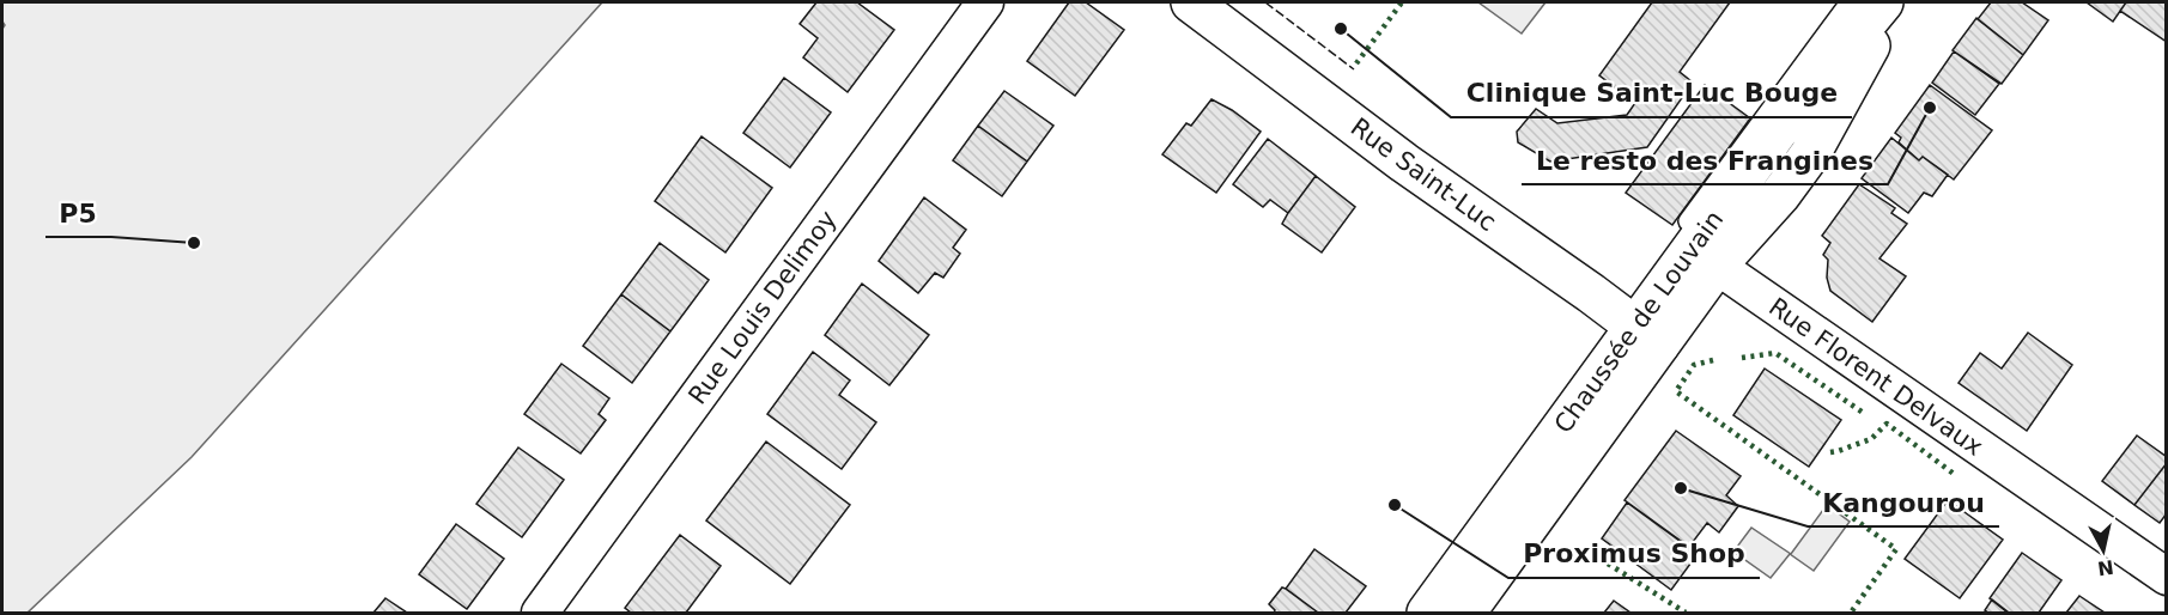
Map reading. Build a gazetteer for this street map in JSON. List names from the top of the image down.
{
  "streets": {
    "main road": ["Rue Saint-Luc", "Chaussée de Louvain"],
    "street": ["Rue Louis Delimoy", "Rue Florent Delvaux"]
  },
  "crossings": [
    ["Rue Saint-Luc", "Chaussée de Louvain"],
    ["Chaussée de Louvain", "Rue Florent Delvaux"]
  ],
  "places": [
    "Clinique Saint-Luc Bouge",
    "Le resto des Frangines",
    "P5",
    "Kangourou",
    "Proximus Shop"
  ],
  "north": "bottom"
}
